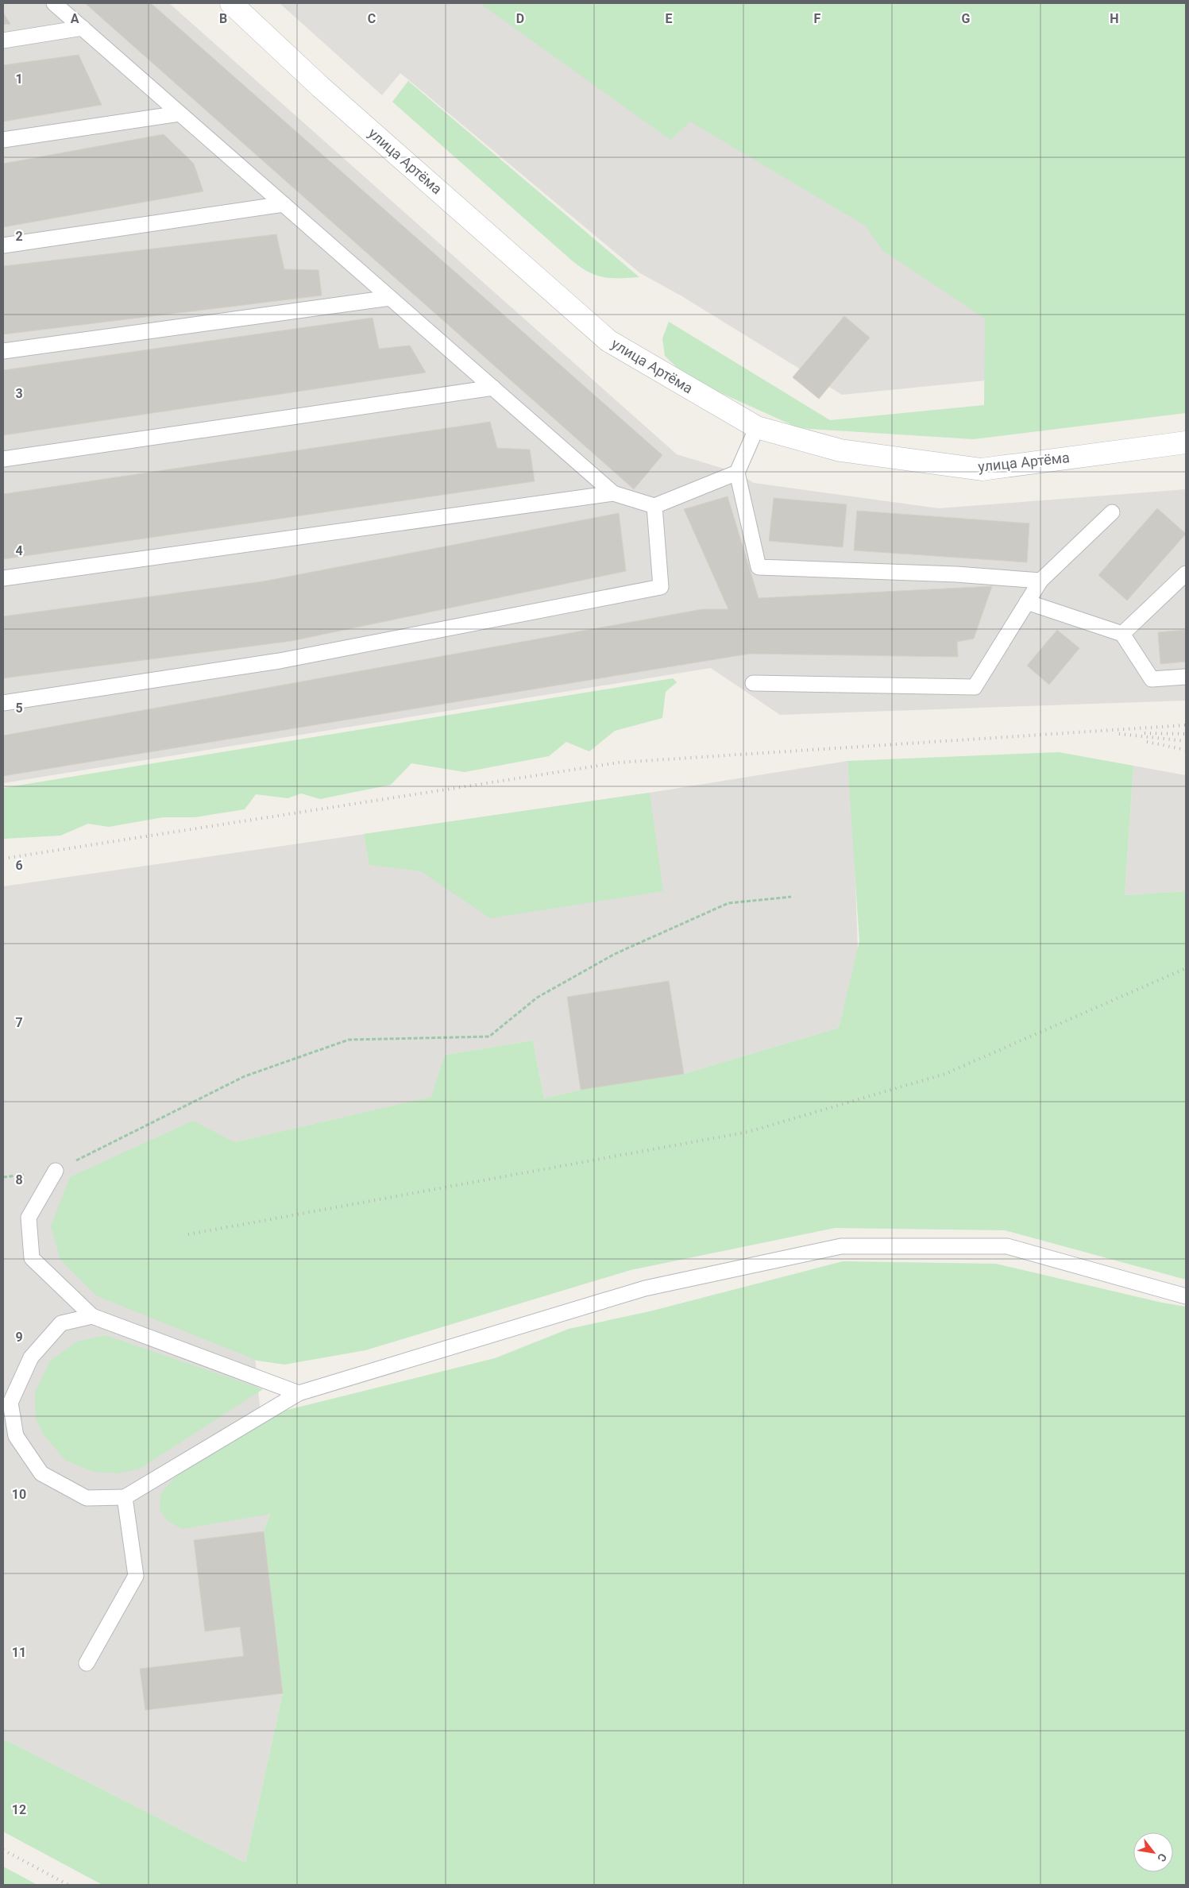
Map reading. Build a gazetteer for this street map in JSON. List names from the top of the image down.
{
  "streets": {
    "street": ["улица Артёма"]
  },
  "north": "bottom right",
  "grid": {
    "columns": [
      "A",
      "B",
      "C",
      "D",
      "E",
      "F",
      "G",
      "H"
    ],
    "rows": [
      "1",
      "2",
      "3",
      "4",
      "5",
      "6",
      "7",
      "8",
      "9",
      "10",
      "11",
      "12"
    ]
  }
}
